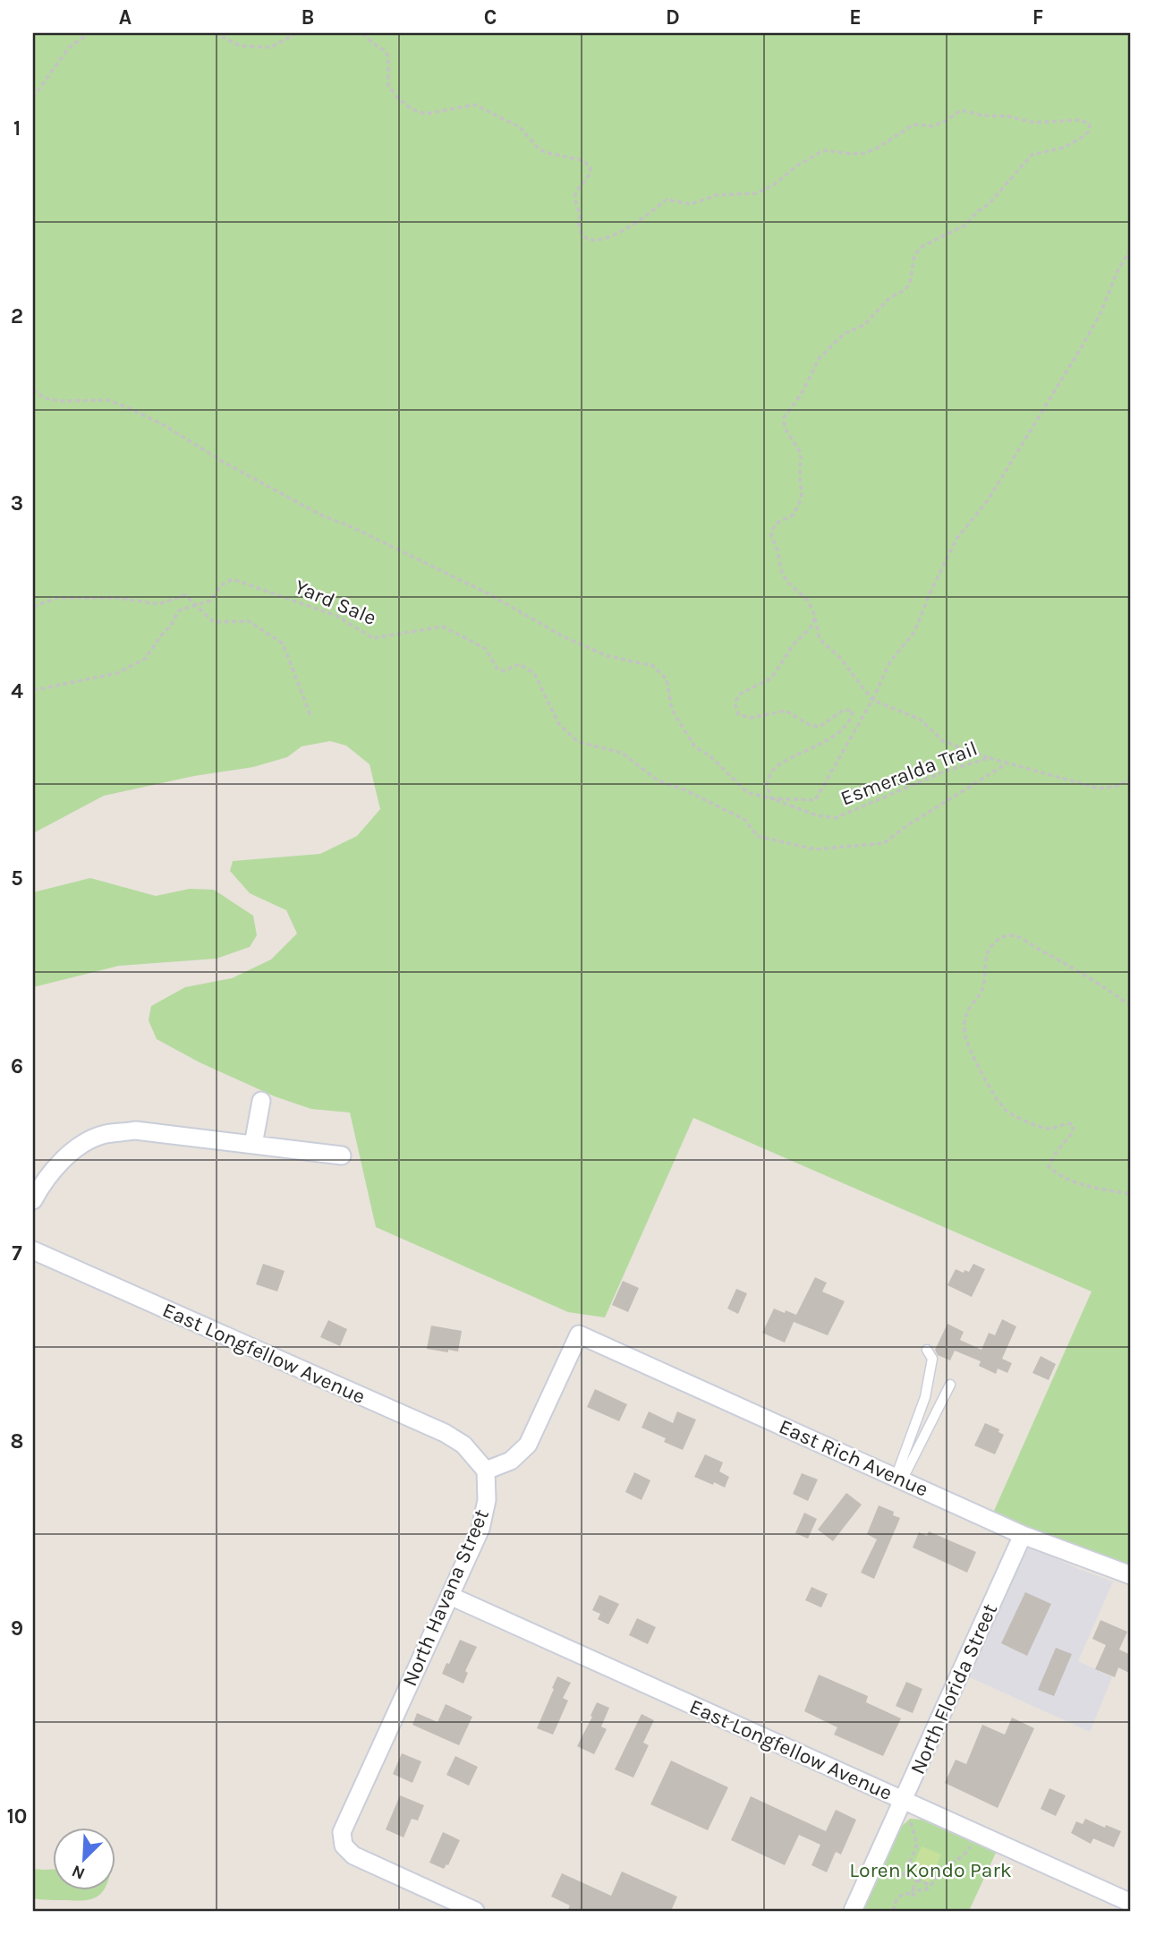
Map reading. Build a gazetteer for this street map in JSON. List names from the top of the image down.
{
  "streets": {
    "street": [
      "East Longfellow Avenue",
      "East Rich Avenue",
      "North Havana Street",
      "North Florida Street"
    ],
    "path": ["Yard Sale", "Esmeralda Trail"]
  },
  "crossings": [
    ["Yard Sale", "Esmeralda Trail"],
    ["East Longfellow Avenue", "East Rich Avenue"],
    ["East Longfellow Avenue", "North Havana Street"],
    ["East Longfellow Avenue", "North Florida Street"],
    ["East Rich Avenue", "North Havana Street"],
    ["East Rich Avenue", "North Florida Street"]
  ],
  "parks": ["Loren Kondo Park"],
  "north": "bottom left",
  "grid": {
    "columns": [
      "A",
      "B",
      "C",
      "D",
      "E",
      "F"
    ],
    "rows": [
      "1",
      "2",
      "3",
      "4",
      "5",
      "6",
      "7",
      "8",
      "9",
      "10"
    ]
  }
}
